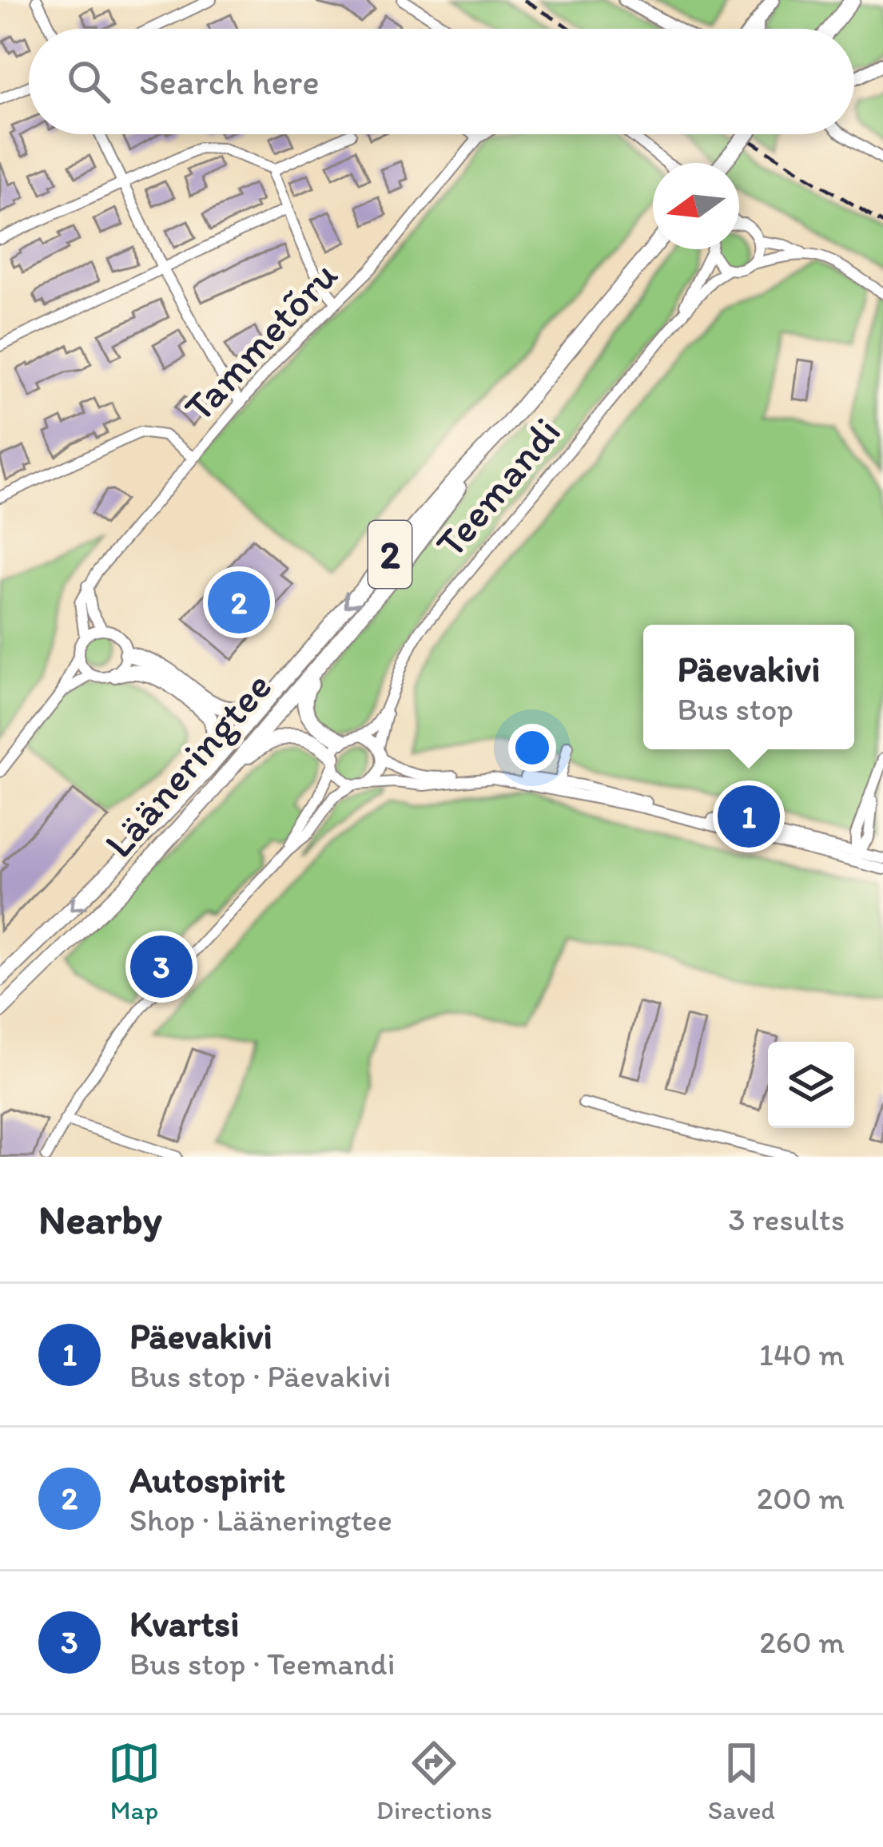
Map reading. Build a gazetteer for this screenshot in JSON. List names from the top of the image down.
{
  "streets": {
    "highway": ["2", "Lääneringtee"],
    "street": ["Tammetõru", "Teemandi"]
  },
  "north": "left",
  "page": {
    "search": "Search here",
    "pins": ["2", "1", "3"],
    "popup": ["Päevakivi", "Bus stop"],
    "heading": ["Nearby", "3 results"],
    "list": [
      {
        "mark": "1",
        "name": "Päevakivi",
        "note": "Bus stop · Päevakivi",
        "value": "140 m"
      },
      {
        "mark": "2",
        "name": "Autospirit",
        "note": "Shop · Lääneringtee",
        "value": "200 m"
      },
      {
        "mark": "3",
        "name": "Kvartsi",
        "note": "Bus stop · Teemandi",
        "value": "260 m"
      }
    ],
    "nav": ["Map", "Directions", "Saved"]
  }
}
